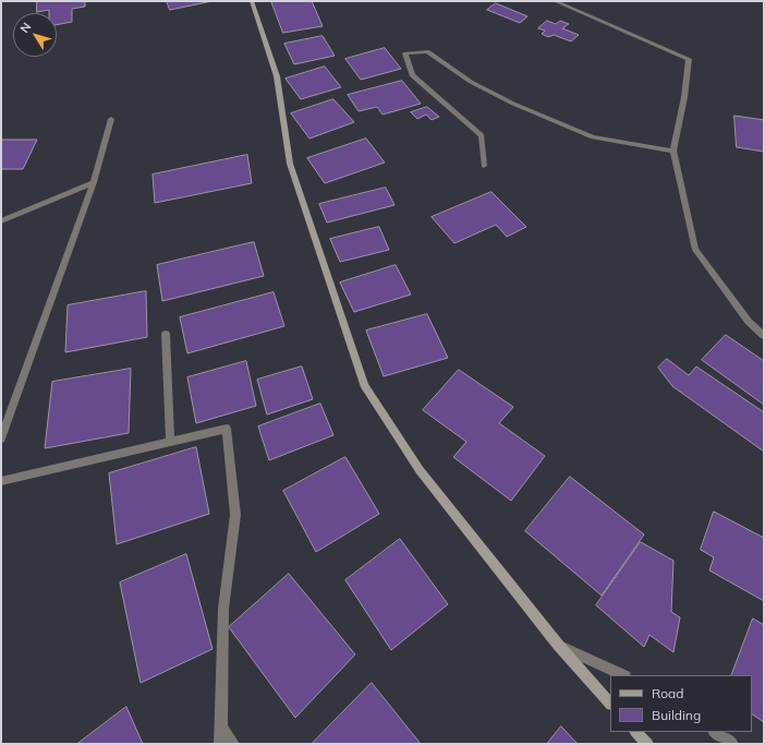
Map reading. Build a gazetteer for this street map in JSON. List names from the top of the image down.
{
  "legend": ["Road", "Building"],
  "north": "top left"
}
